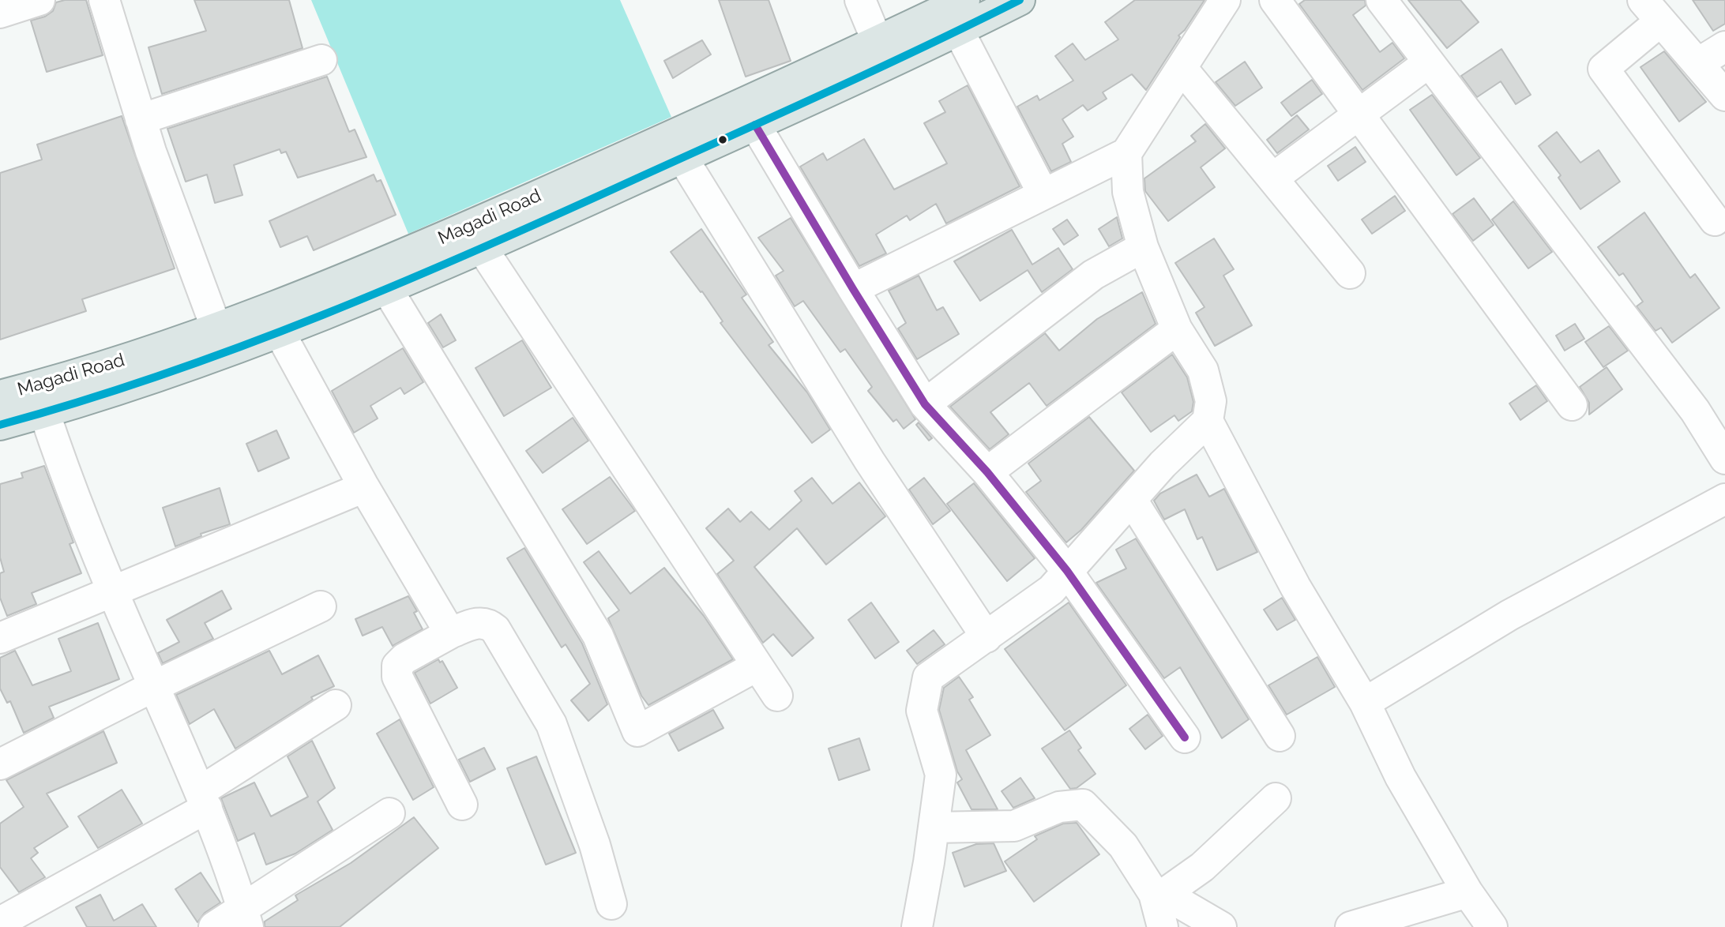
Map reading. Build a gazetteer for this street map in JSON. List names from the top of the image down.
{
  "streets": {
    "main road": ["Magadi Road"]
  }
}
